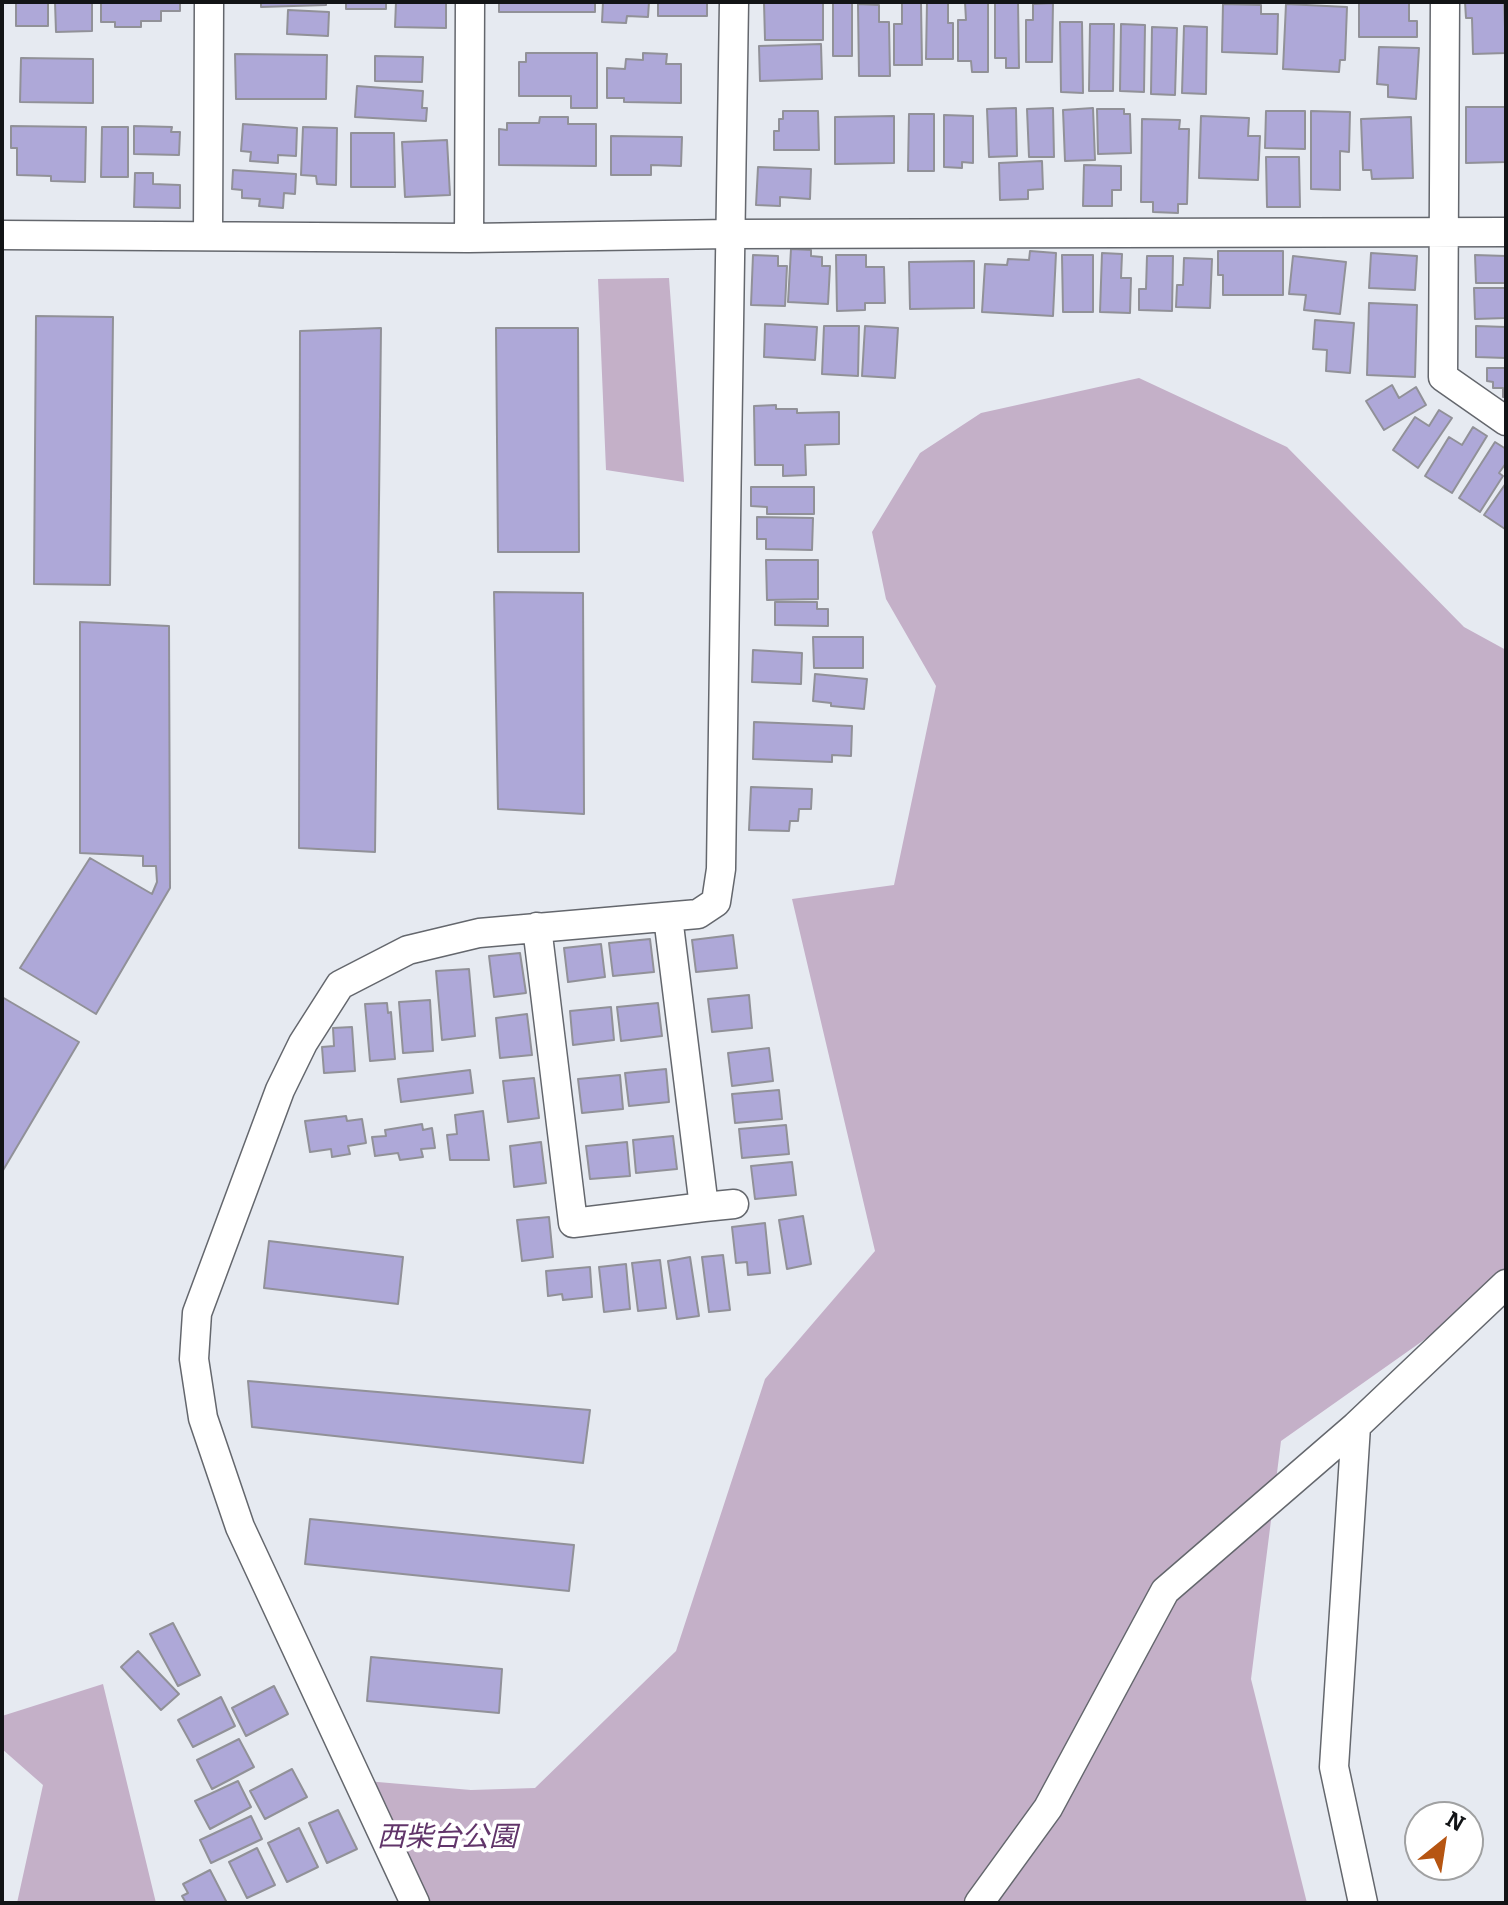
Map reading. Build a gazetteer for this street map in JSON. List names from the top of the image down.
{
  "parks": ["西柴台公園"],
  "north": "top right"
}
